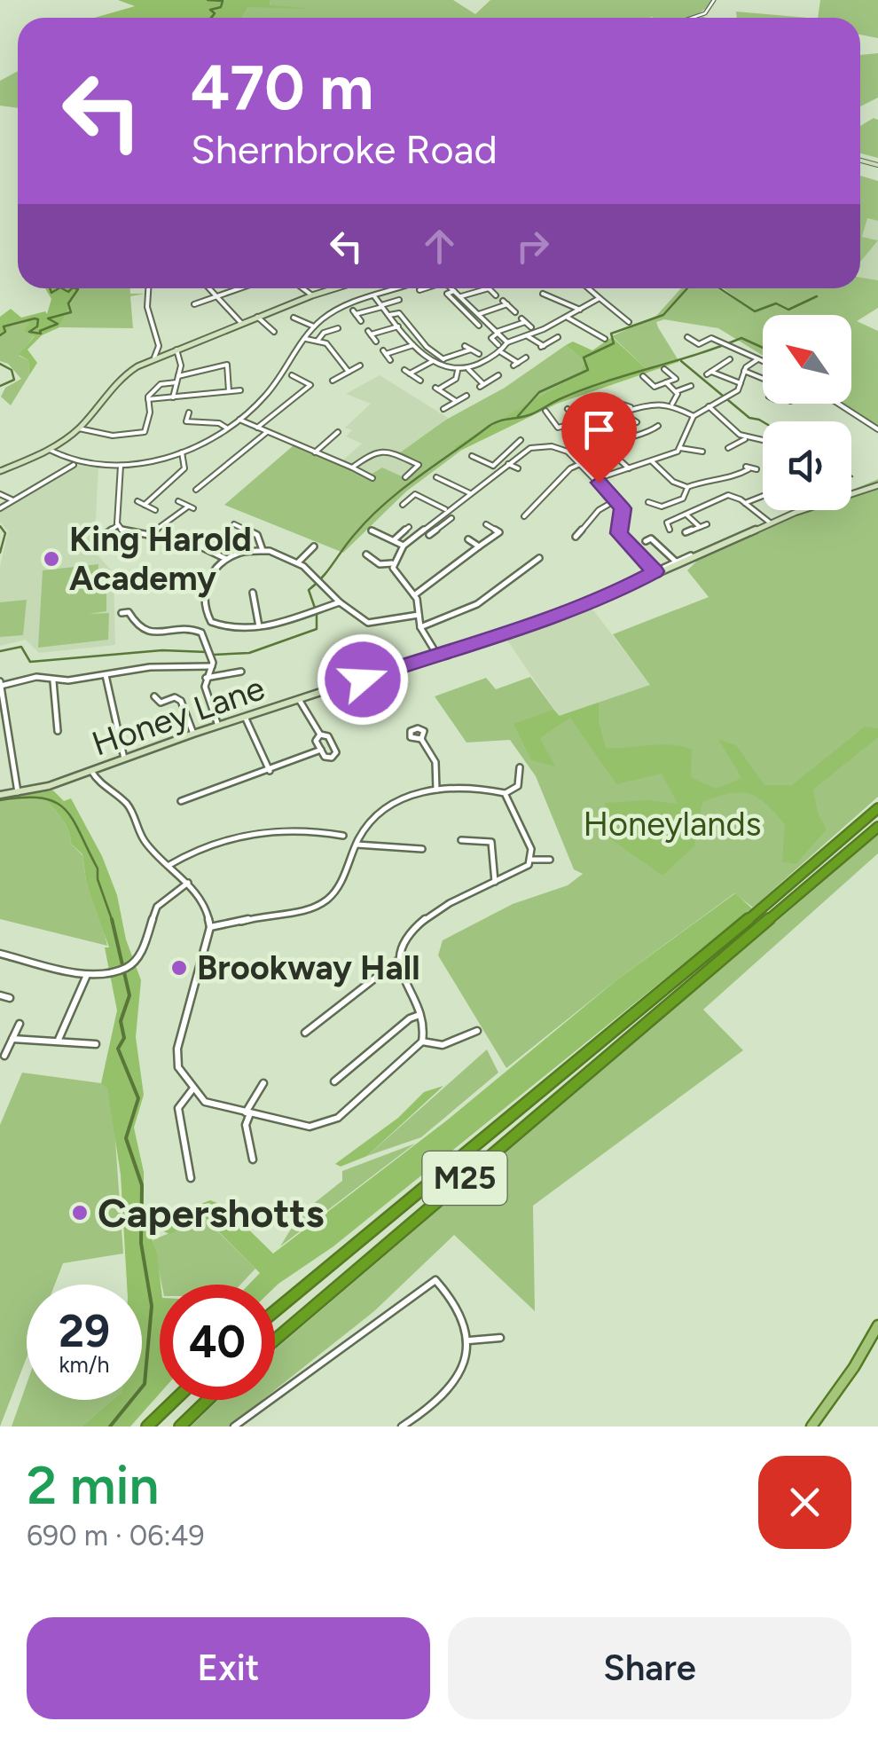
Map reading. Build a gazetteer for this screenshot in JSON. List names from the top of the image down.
{
  "streets": {
    "highway": ["M25"],
    "street": ["Honey Lane"]
  },
  "parks": ["Honeylands"],
  "places": ["King Harold Academy", "Brookway Hall", "Capershotts"],
  "north": "top left",
  "page": {
    "turn": ["470 m", "Shernbroke Road"],
    "speed": "29 km/h",
    "limit": "40",
    "heading": ["2 min", "690 m · 06:49"],
    "buttons": ["Exit", "Share"]
  }
}
